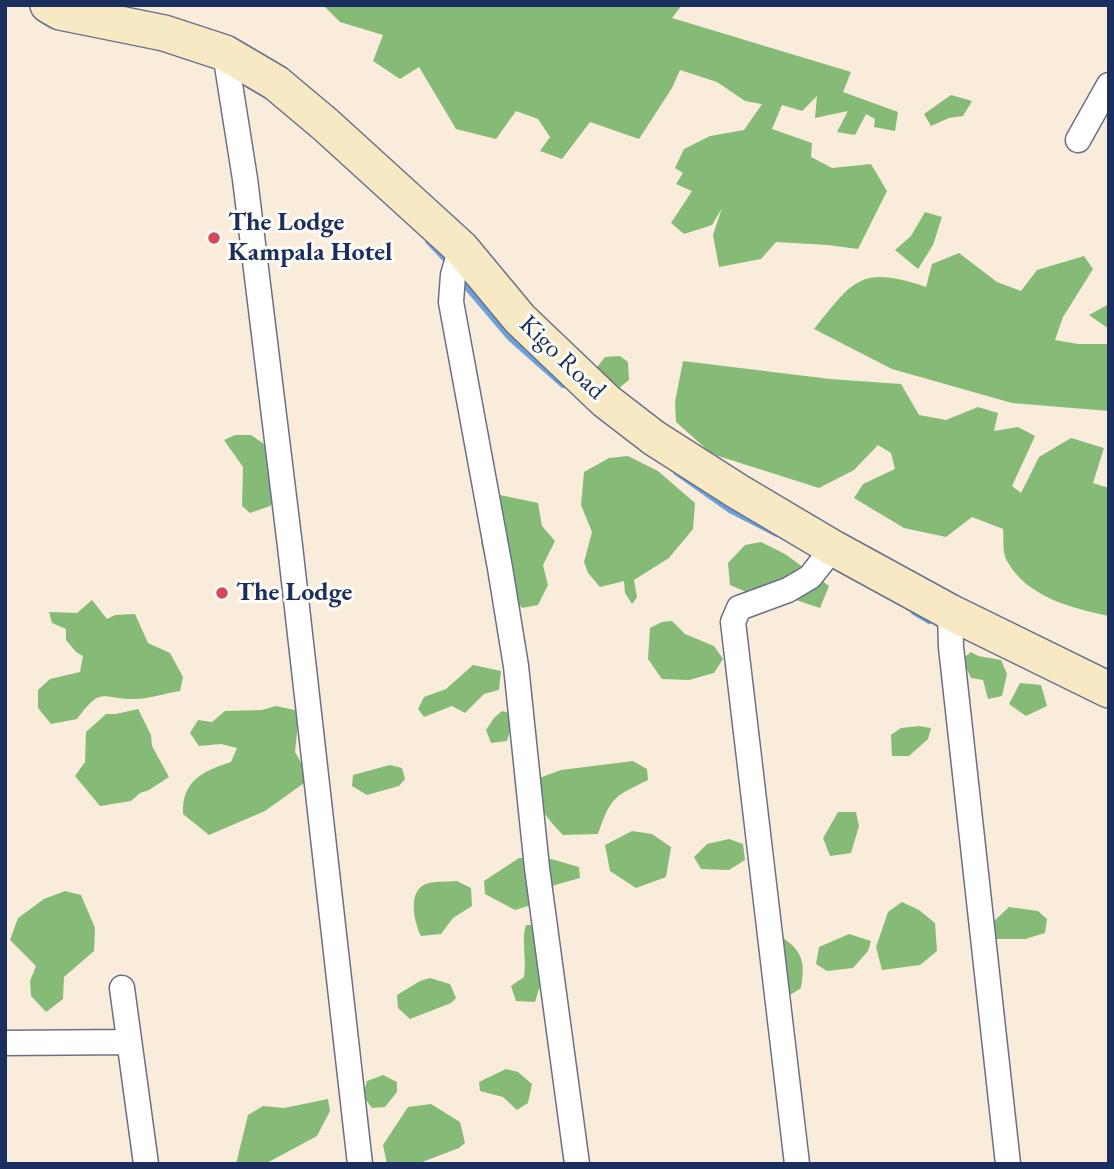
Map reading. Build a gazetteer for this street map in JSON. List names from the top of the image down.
{
  "streets": {
    "street": ["Kigo Road"]
  },
  "places": ["The Lodge Kampala Hotel", "The Lodge"]
}
